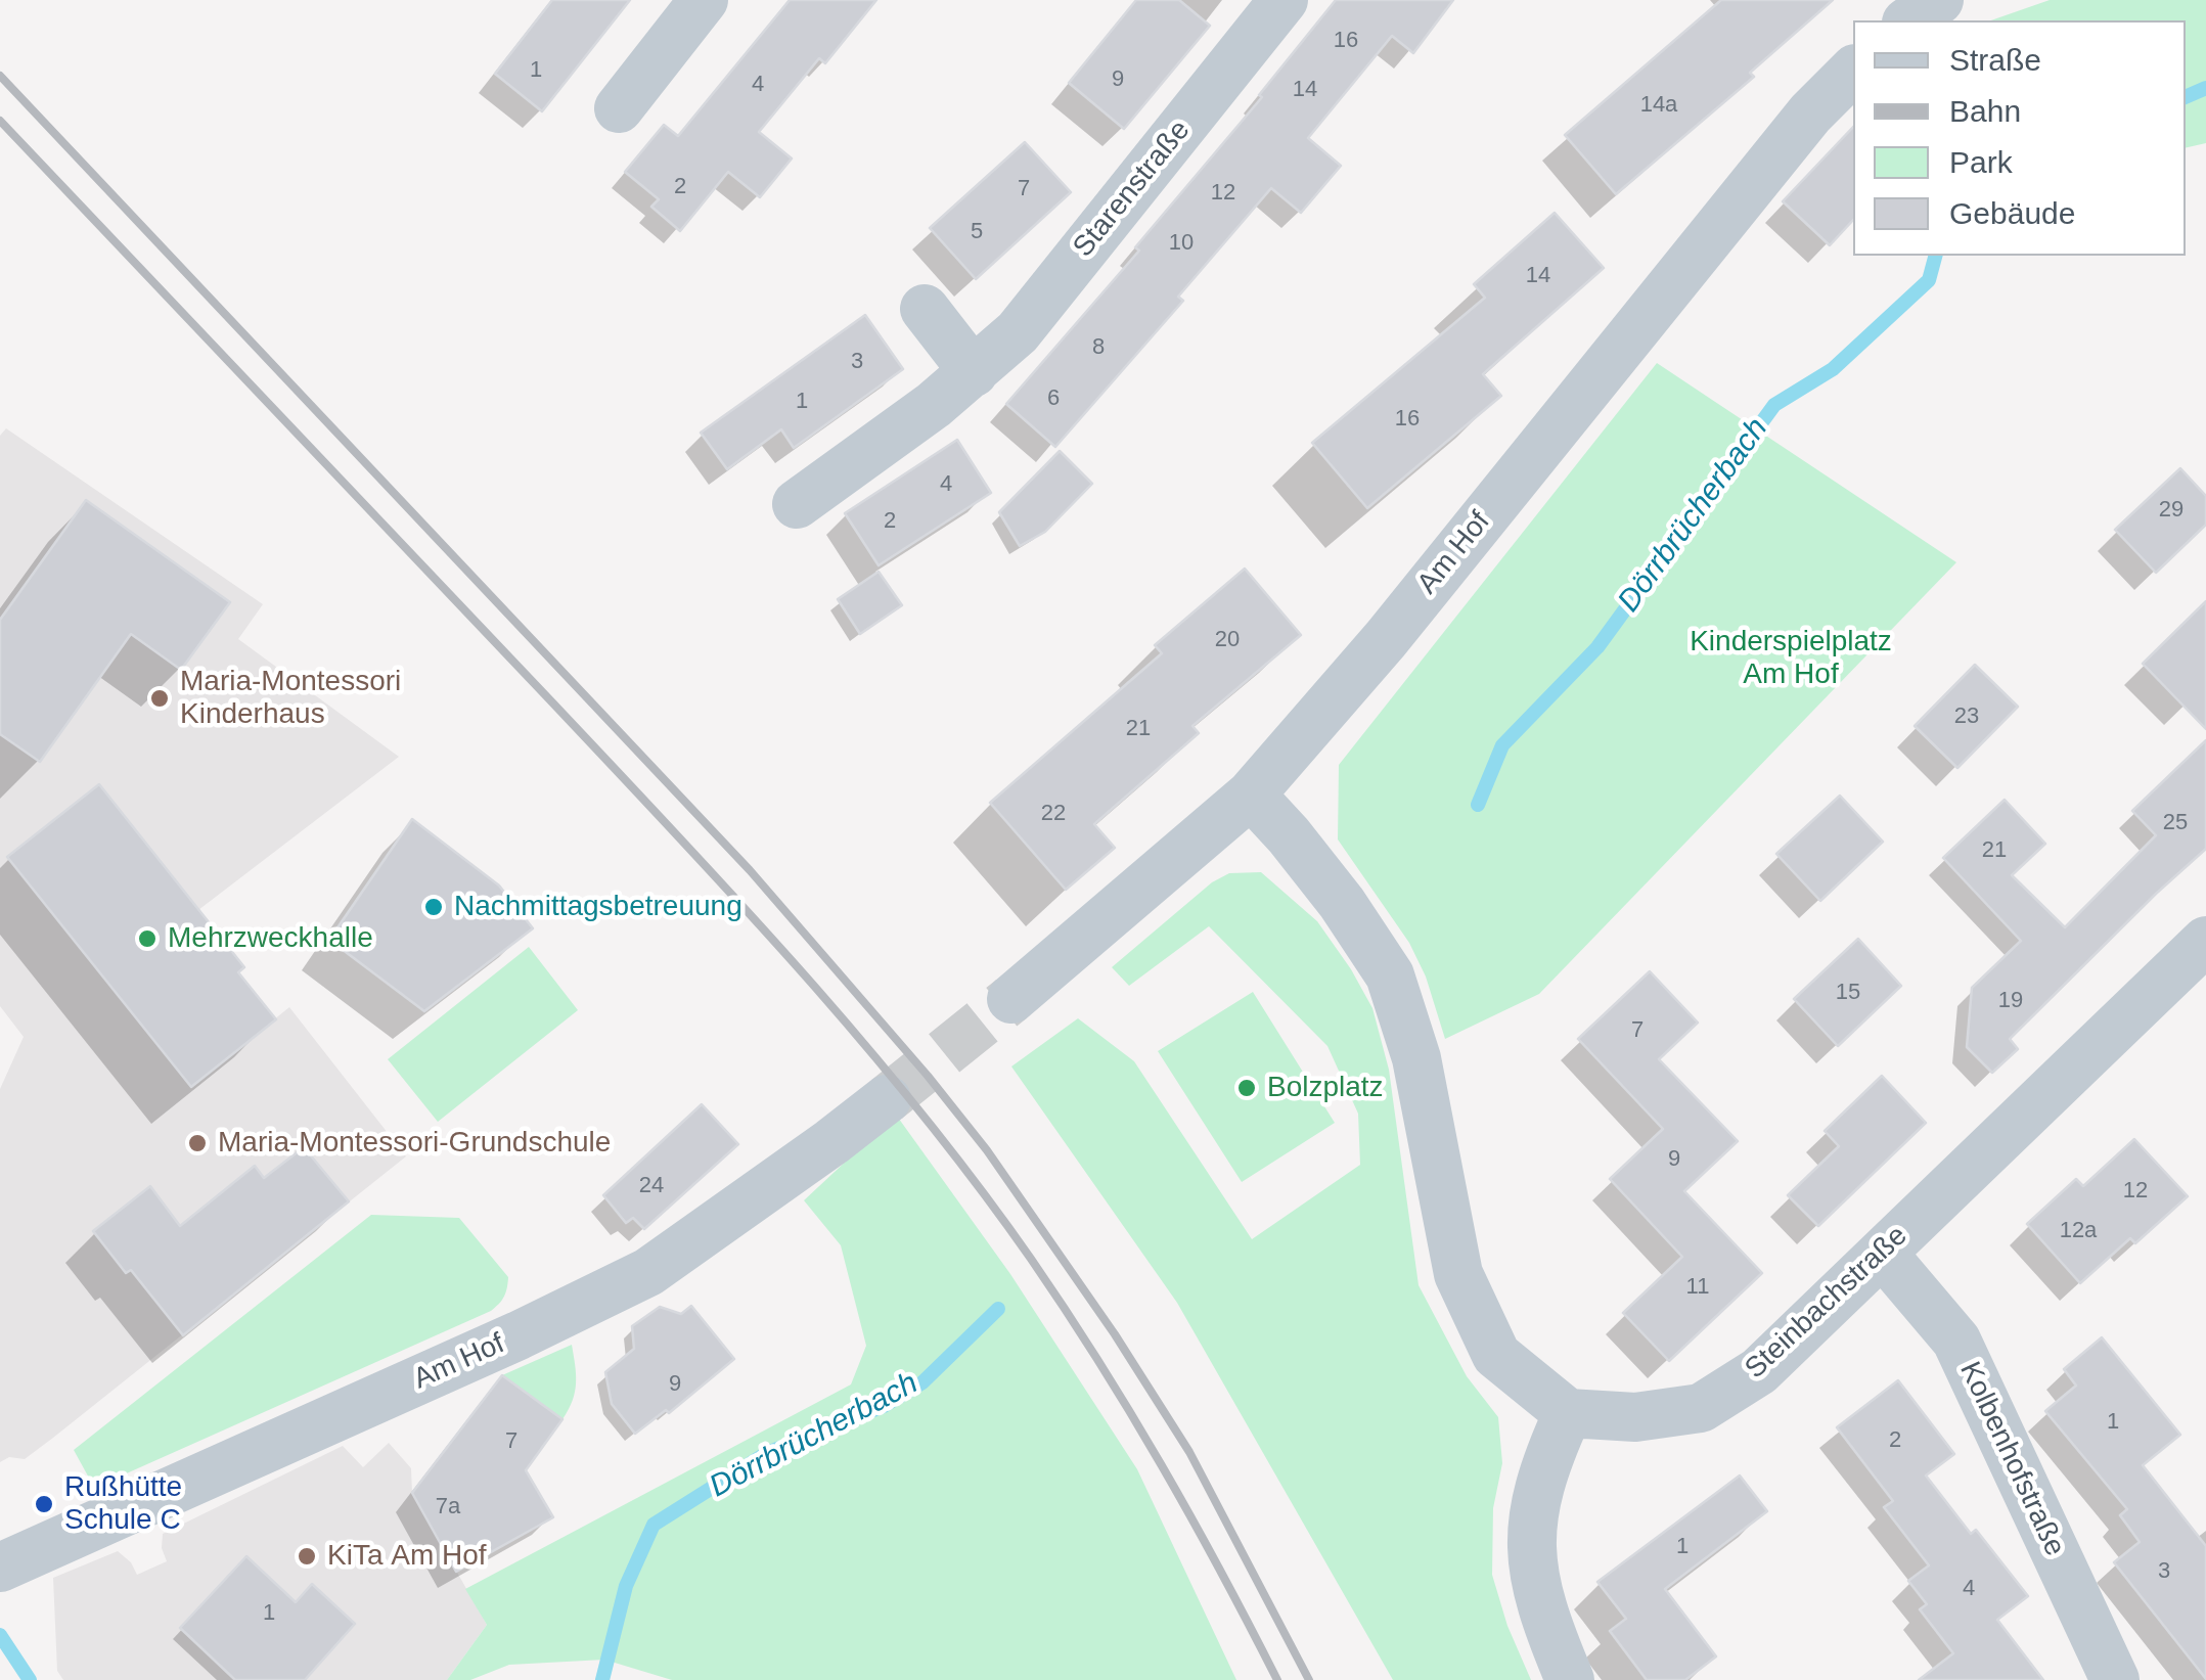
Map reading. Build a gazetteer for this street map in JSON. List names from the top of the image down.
{
  "streets": {
    "street": [
      "Starenstraße",
      "Am Hof",
      "Steinbachstraße",
      "Kolbenhofstraße"
    ]
  },
  "crossings": [
    ["Steinbachstraße", "Kolbenhofstraße"]
  ],
  "water": ["Dörrbrücherbach"],
  "parks": ["Kinderspielplatz Am Hof"],
  "places": [
    "Maria-Montessori Kinderhaus",
    "Nachmittagsbetreuung",
    "Mehrzweckhalle",
    "Bolzplatz",
    "Maria-Montessori-Grundschule",
    "Rußhütte Schule C",
    "KiTa Am Hof"
  ],
  "house_numbers": [
    "16",
    "1",
    "9",
    "4",
    "14",
    "14a",
    "2",
    "7",
    "12",
    "5",
    "10",
    "14",
    "8",
    "3",
    "6",
    "1",
    "16",
    "4",
    "29",
    "2",
    "20",
    "23",
    "21",
    "22",
    "25",
    "21",
    "15",
    "19",
    "7",
    "9",
    "24",
    "12",
    "12a",
    "11",
    "9",
    "1",
    "2",
    "7",
    "7a",
    "1",
    "3",
    "4",
    "1"
  ],
  "legend": [
    "Straße",
    "Bahn",
    "Park",
    "Gebäude"
  ]
}
